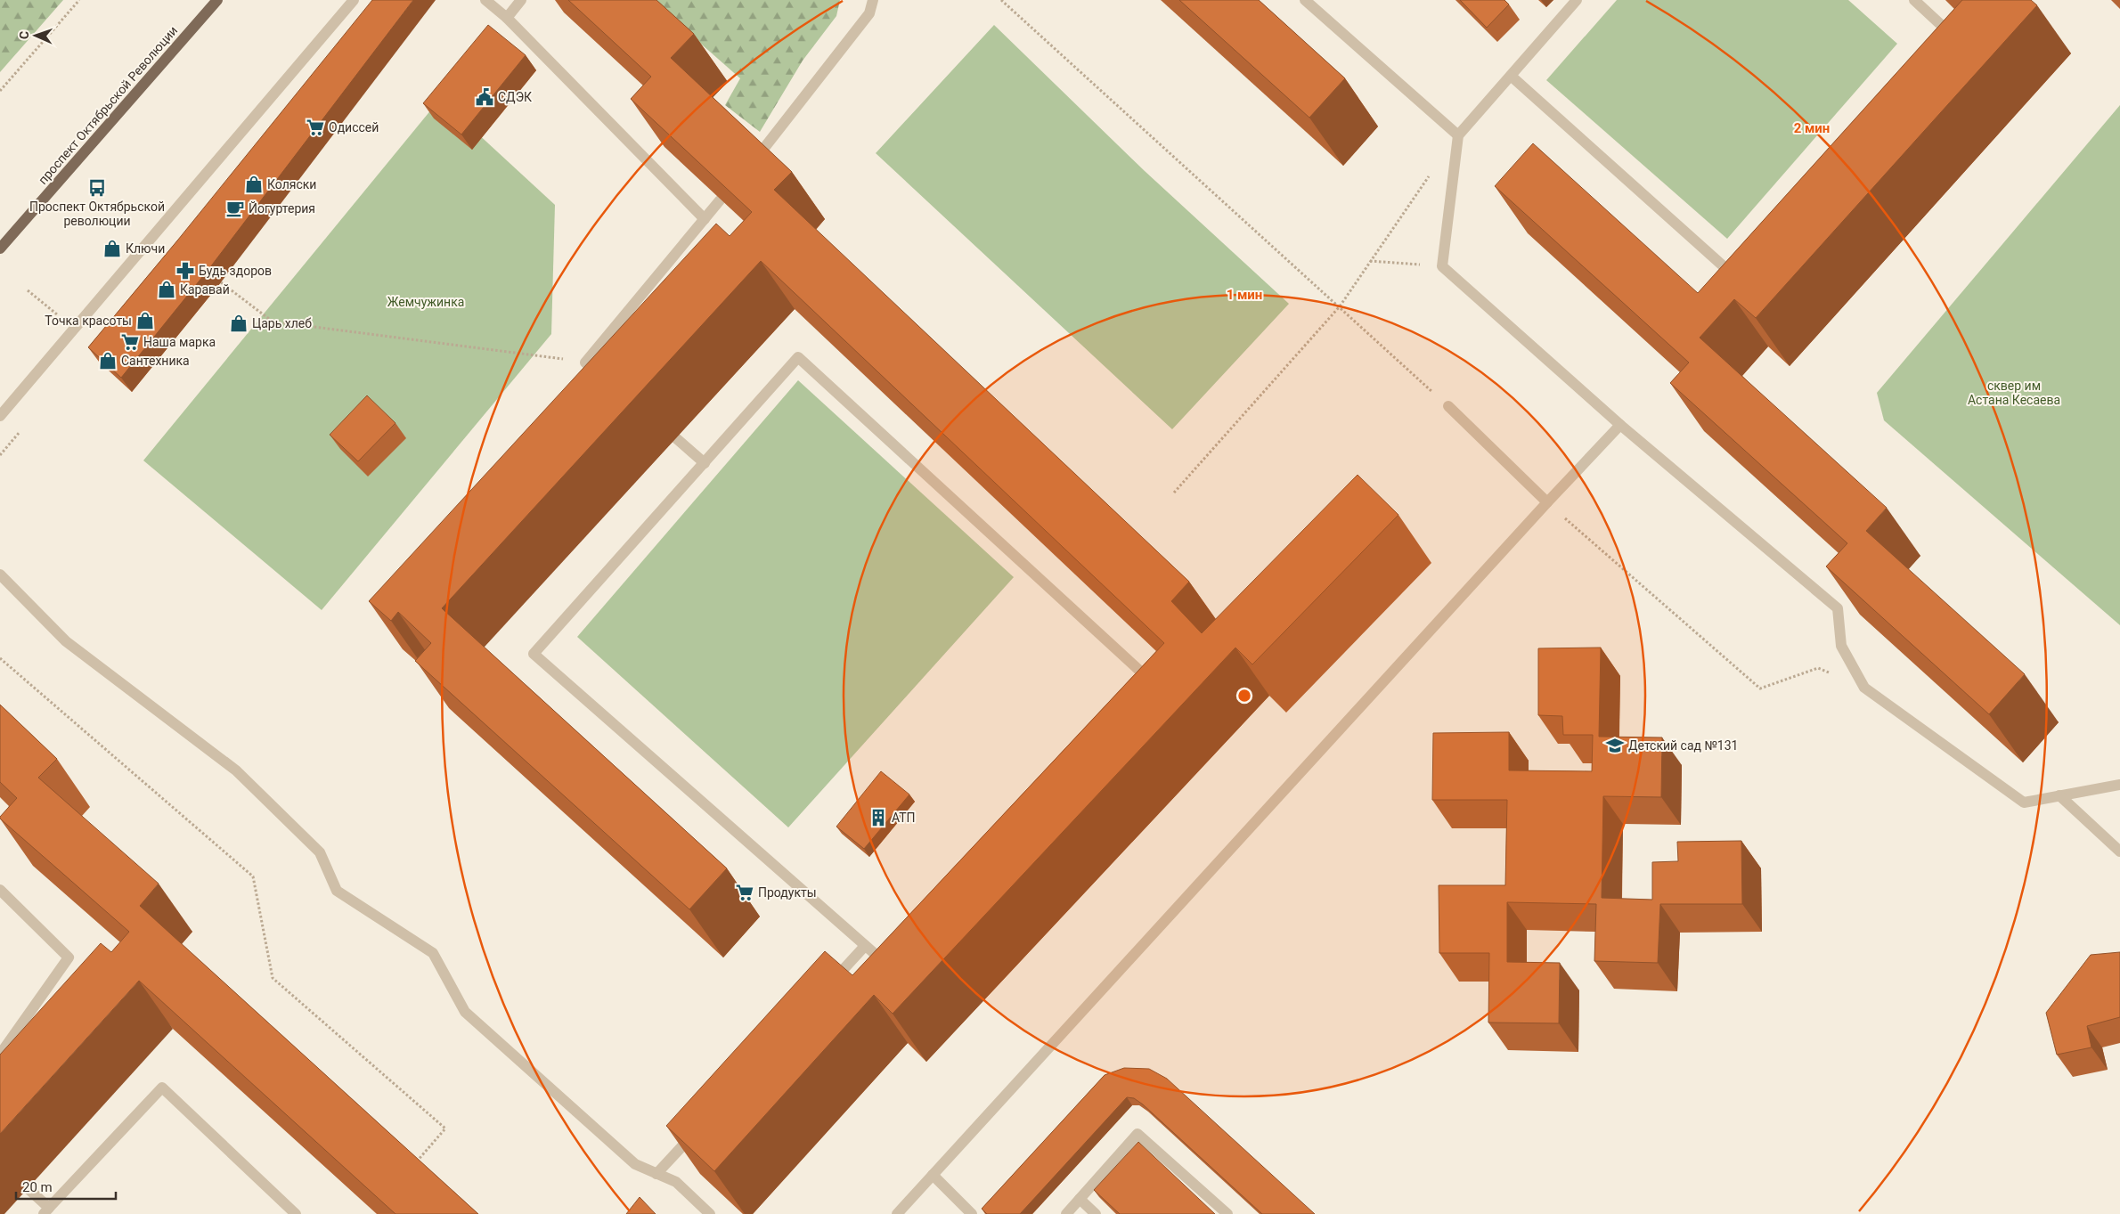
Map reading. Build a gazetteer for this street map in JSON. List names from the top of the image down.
{
  "streets": {
    "main road": ["проспект Октябрьской Революции"]
  },
  "parks": ["Жемчужинка", "сквер им Астана Кесаева"],
  "places": {
    "public building": ["СДЭК"],
    "supermarket": ["Одиссей", "Наша марка", "Продукты"],
    "shop": [
      "Коляски",
      "Ключи",
      "Каравай",
      "Точка красоты",
      "Царь хлеб",
      "Сантехника"
    ],
    "bus stop": ["Проспект Октябрьской революции"],
    "cafe": ["Йогуртерия"],
    "pharmacy": ["Будь здоров"],
    "school or university": ["Детский сад №131"],
    "building": ["АТП"]
  },
  "scale_bar": "20 m",
  "north": "left",
  "rings": ["2 мин", "1 мин"]
}
